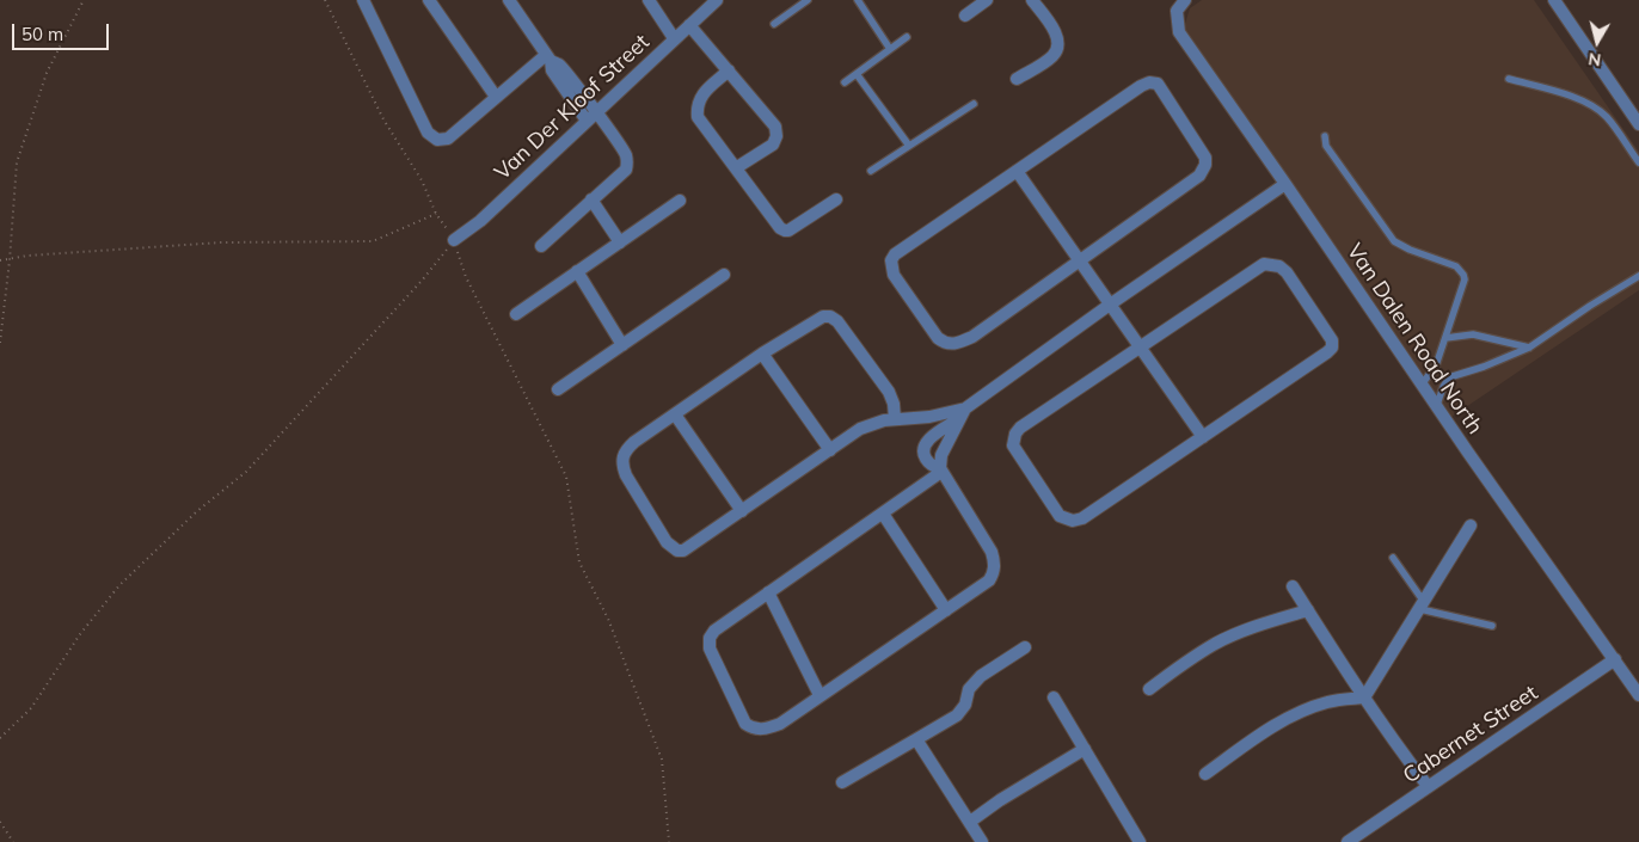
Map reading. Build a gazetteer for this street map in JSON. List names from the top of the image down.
{
  "streets": {
    "street": ["Van Der Kloof Street", "Van Dalen Road North", "Cabernet Street"]
  },
  "crossings": [
    ["Van Dalen Road North", "Cabernet Street"]
  ],
  "scale_bar": "50 m",
  "north": "bottom"
}
